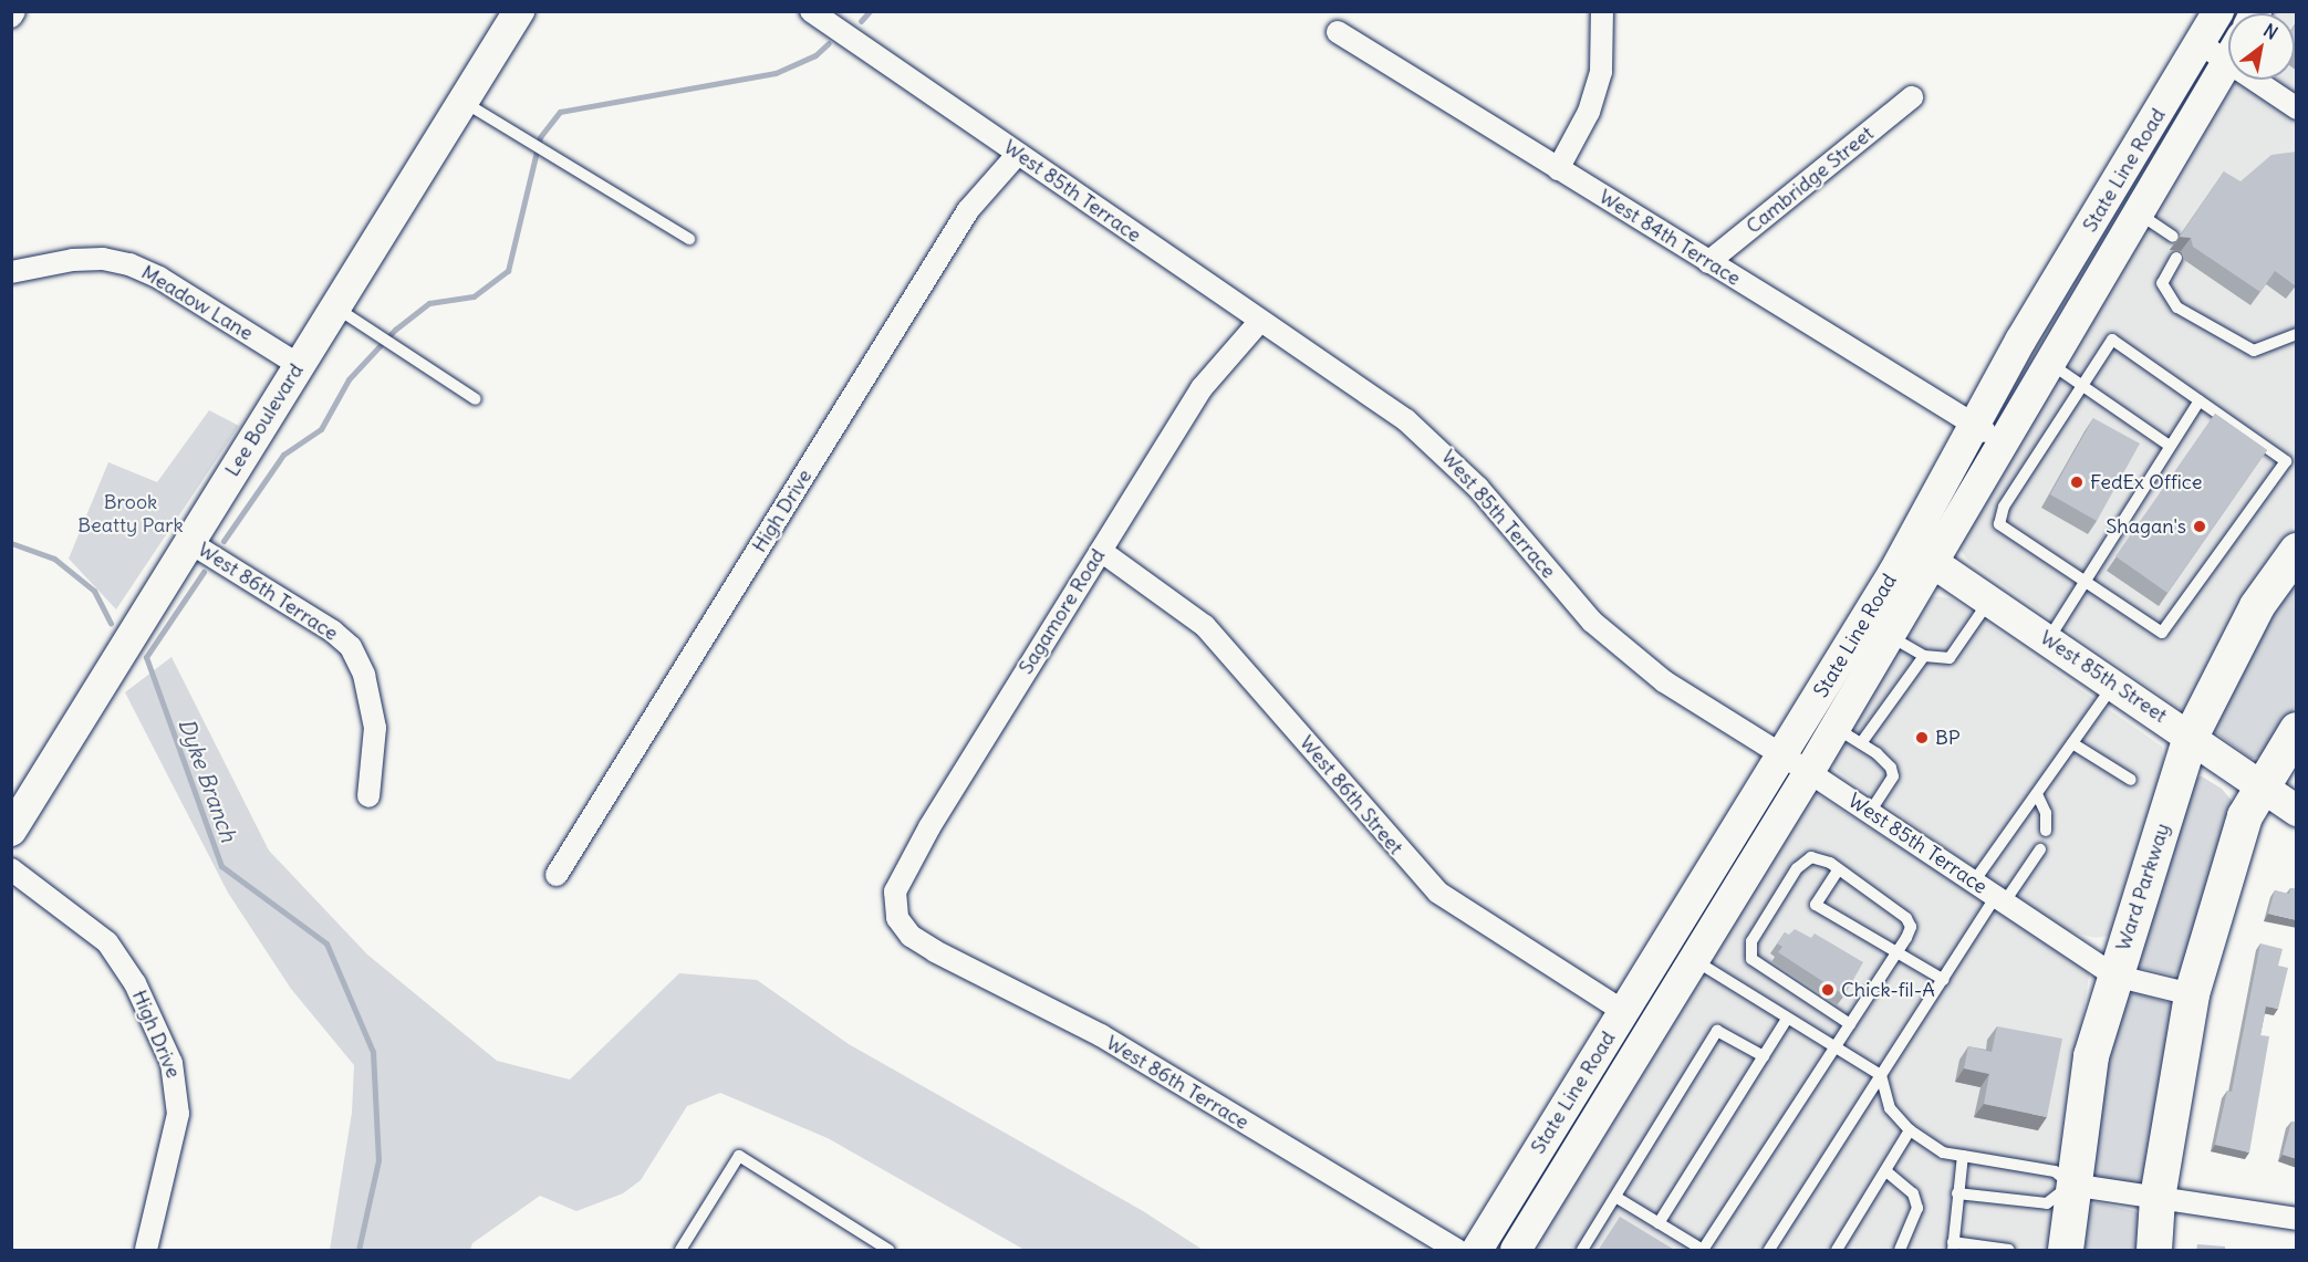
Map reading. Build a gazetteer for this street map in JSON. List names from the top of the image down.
{
  "streets": {
    "main road": [
      "State Line Road",
      "Lee Boulevard",
      "West 85th Street",
      "Ward Parkway"
    ],
    "street": [
      "Cambridge Street",
      "West 85th Terrace",
      "West 84th Terrace",
      "Meadow Lane",
      "High Drive",
      "West 86th Terrace",
      "Sagamore Road",
      "West 86th Street"
    ]
  },
  "crossings": [
    ["State Line Road", "West 85th Terrace"],
    ["State Line Road", "West 84th Terrace"],
    ["State Line Road", "West 85th Street"],
    ["State Line Road", "West 86th Street"],
    ["Cambridge Street", "West 84th Terrace"],
    ["West 85th Terrace", "High Drive"],
    ["West 85th Terrace", "Sagamore Road"],
    ["West 85th Terrace", "Ward Parkway"],
    ["Meadow Lane", "Lee Boulevard"],
    ["Lee Boulevard", "West 86th Terrace"],
    ["West 86th Terrace", "Sagamore Road"],
    ["Sagamore Road", "West 86th Street"],
    ["West 85th Street", "Ward Parkway"]
  ],
  "water": ["Dyke Branch"],
  "parks": ["Brook Beatty Park"],
  "places": [
    "FedEx Office",
    "Shagan's",
    "BP",
    "Chick-fil-A"
  ],
  "north": "top right"
}
